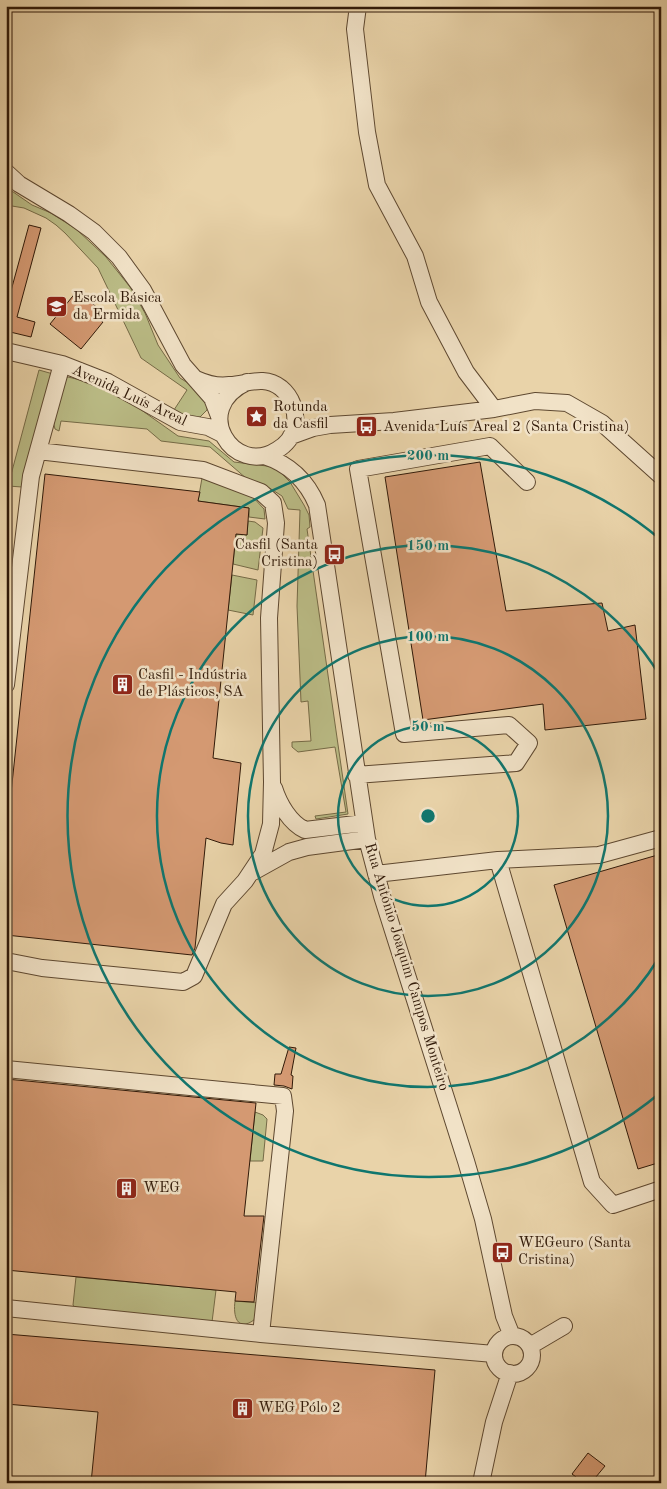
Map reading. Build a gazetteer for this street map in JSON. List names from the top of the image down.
{
  "streets": {
    "street": ["Avenida Luís Areal", "Rua António Joaquim Campos Monteiro"]
  },
  "crossings": [
    ["Avenida Luís Areal", "Rua António Joaquim Campos Monteiro"]
  ],
  "places": {
    "school or university": ["Escola Básica da Ermida"],
    "place": ["Rotunda da Casfil"],
    "bus stop": ["Avenida Luís Areal 2 (Santa Cristina)", "Casfil (Santa Cristina)", "WEGeuro (Santa Cristina)"],
    "building": ["Casfil - Indústria de Plásticos, SA", "WEG", "WEG Pólo 2"]
  },
  "rings": [
    "200 m",
    "150 m",
    "100 m",
    "50 m"
  ]
}
